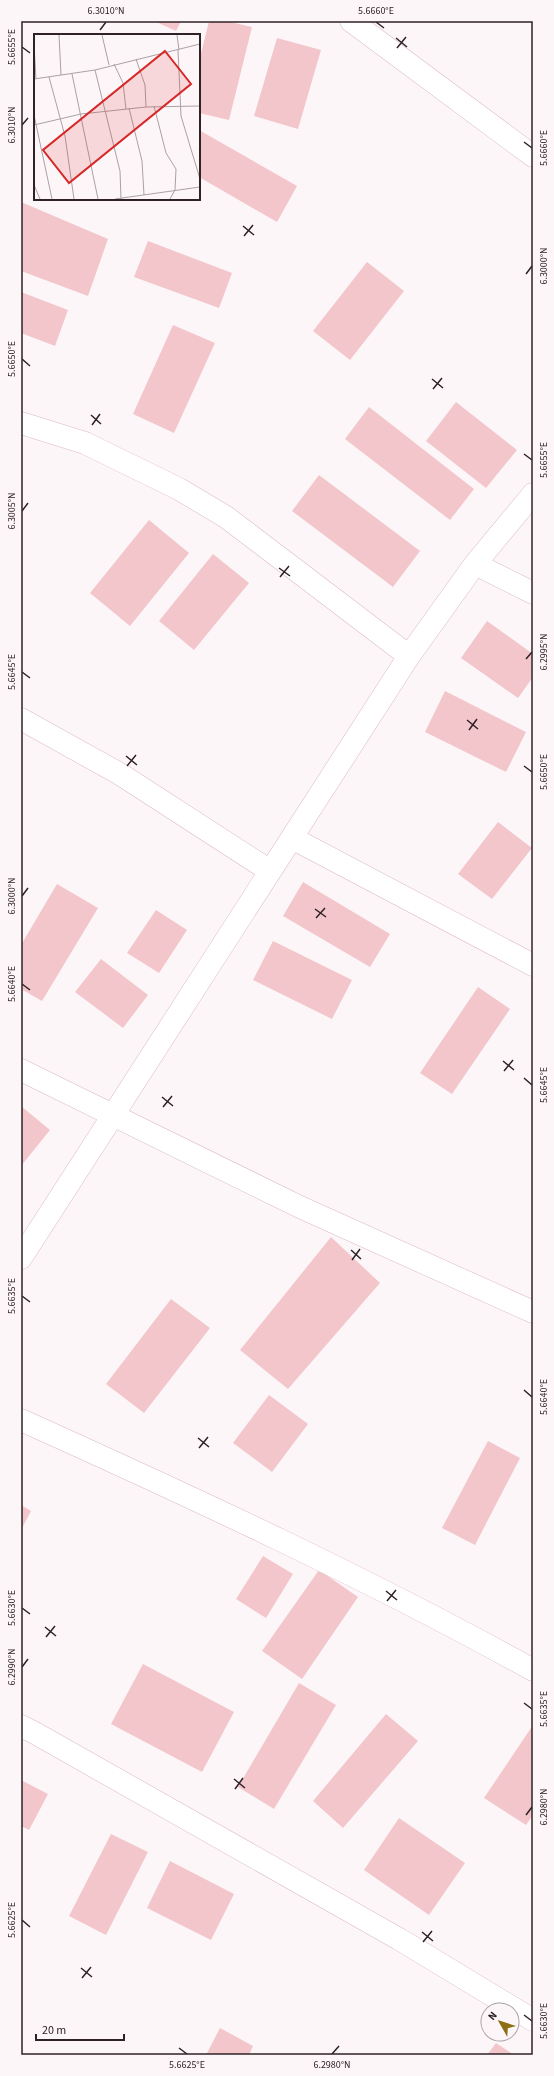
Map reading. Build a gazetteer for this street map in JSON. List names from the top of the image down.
{
  "scale_bar": "20 m",
  "north": "top left",
  "coordinates": [
    "6.3010°N",
    "5.6660°E",
    "5.6655°E",
    "6.3000°N",
    "5.6650°E",
    "6.3005°N",
    "6.2995°N",
    "5.6645°E",
    "5.6640°E",
    "5.6635°E",
    "5.6630°E",
    "6.2990°N",
    "6.2980°N",
    "5.6625°E"
  ]
}
